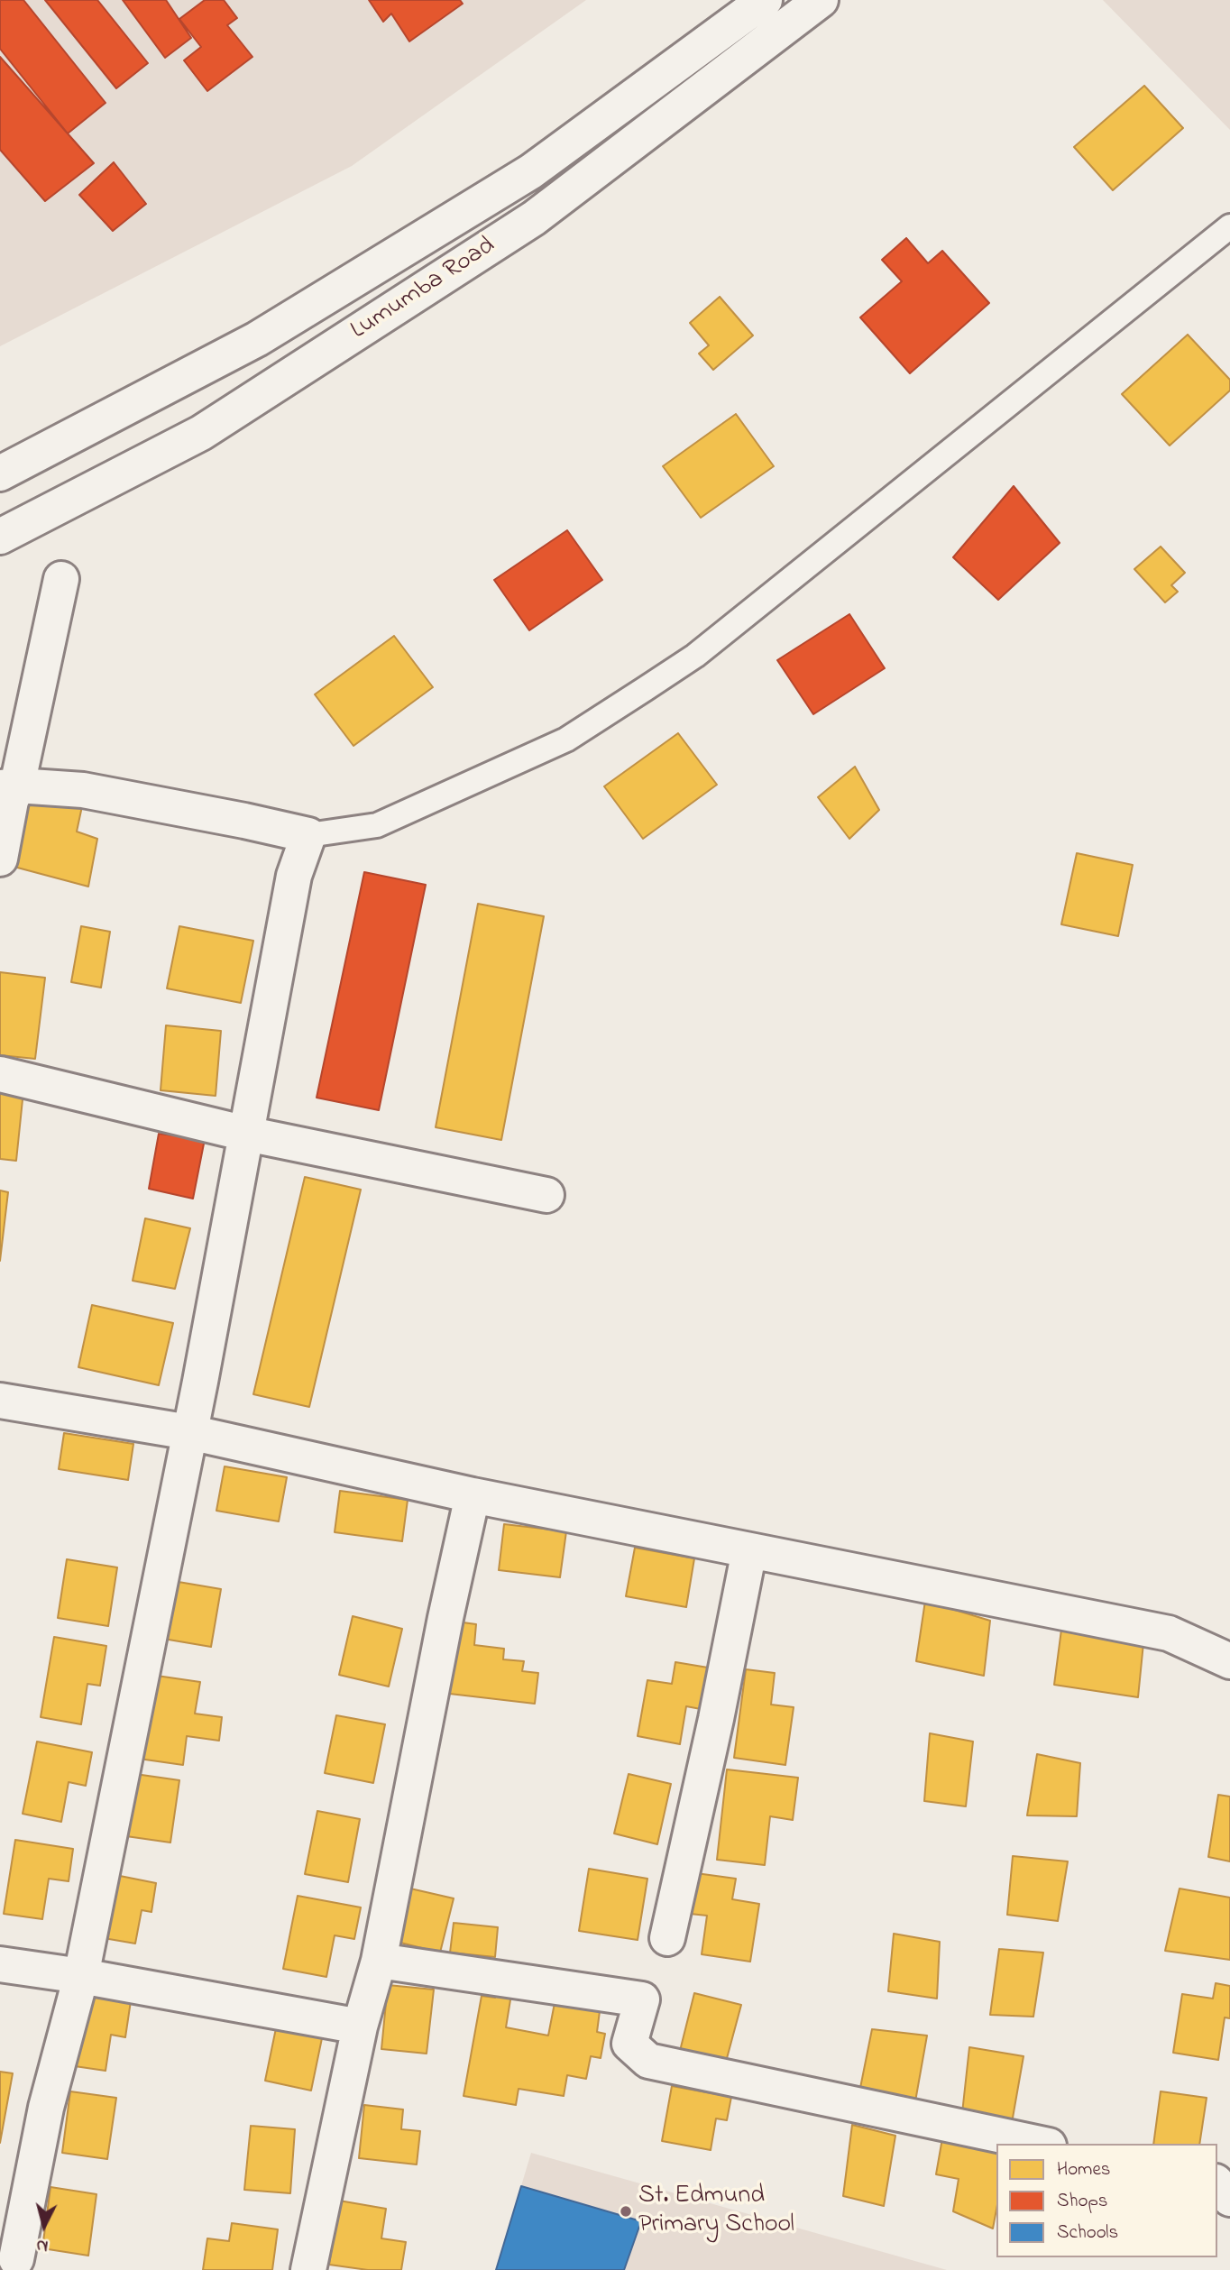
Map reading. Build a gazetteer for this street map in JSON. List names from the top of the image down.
{
  "streets": {
    "street": ["Lumumba Road"]
  },
  "places": ["St. Edmund Primary School"],
  "legend": ["Homes", "Shops", "Schools"],
  "north": "bottom"
}
